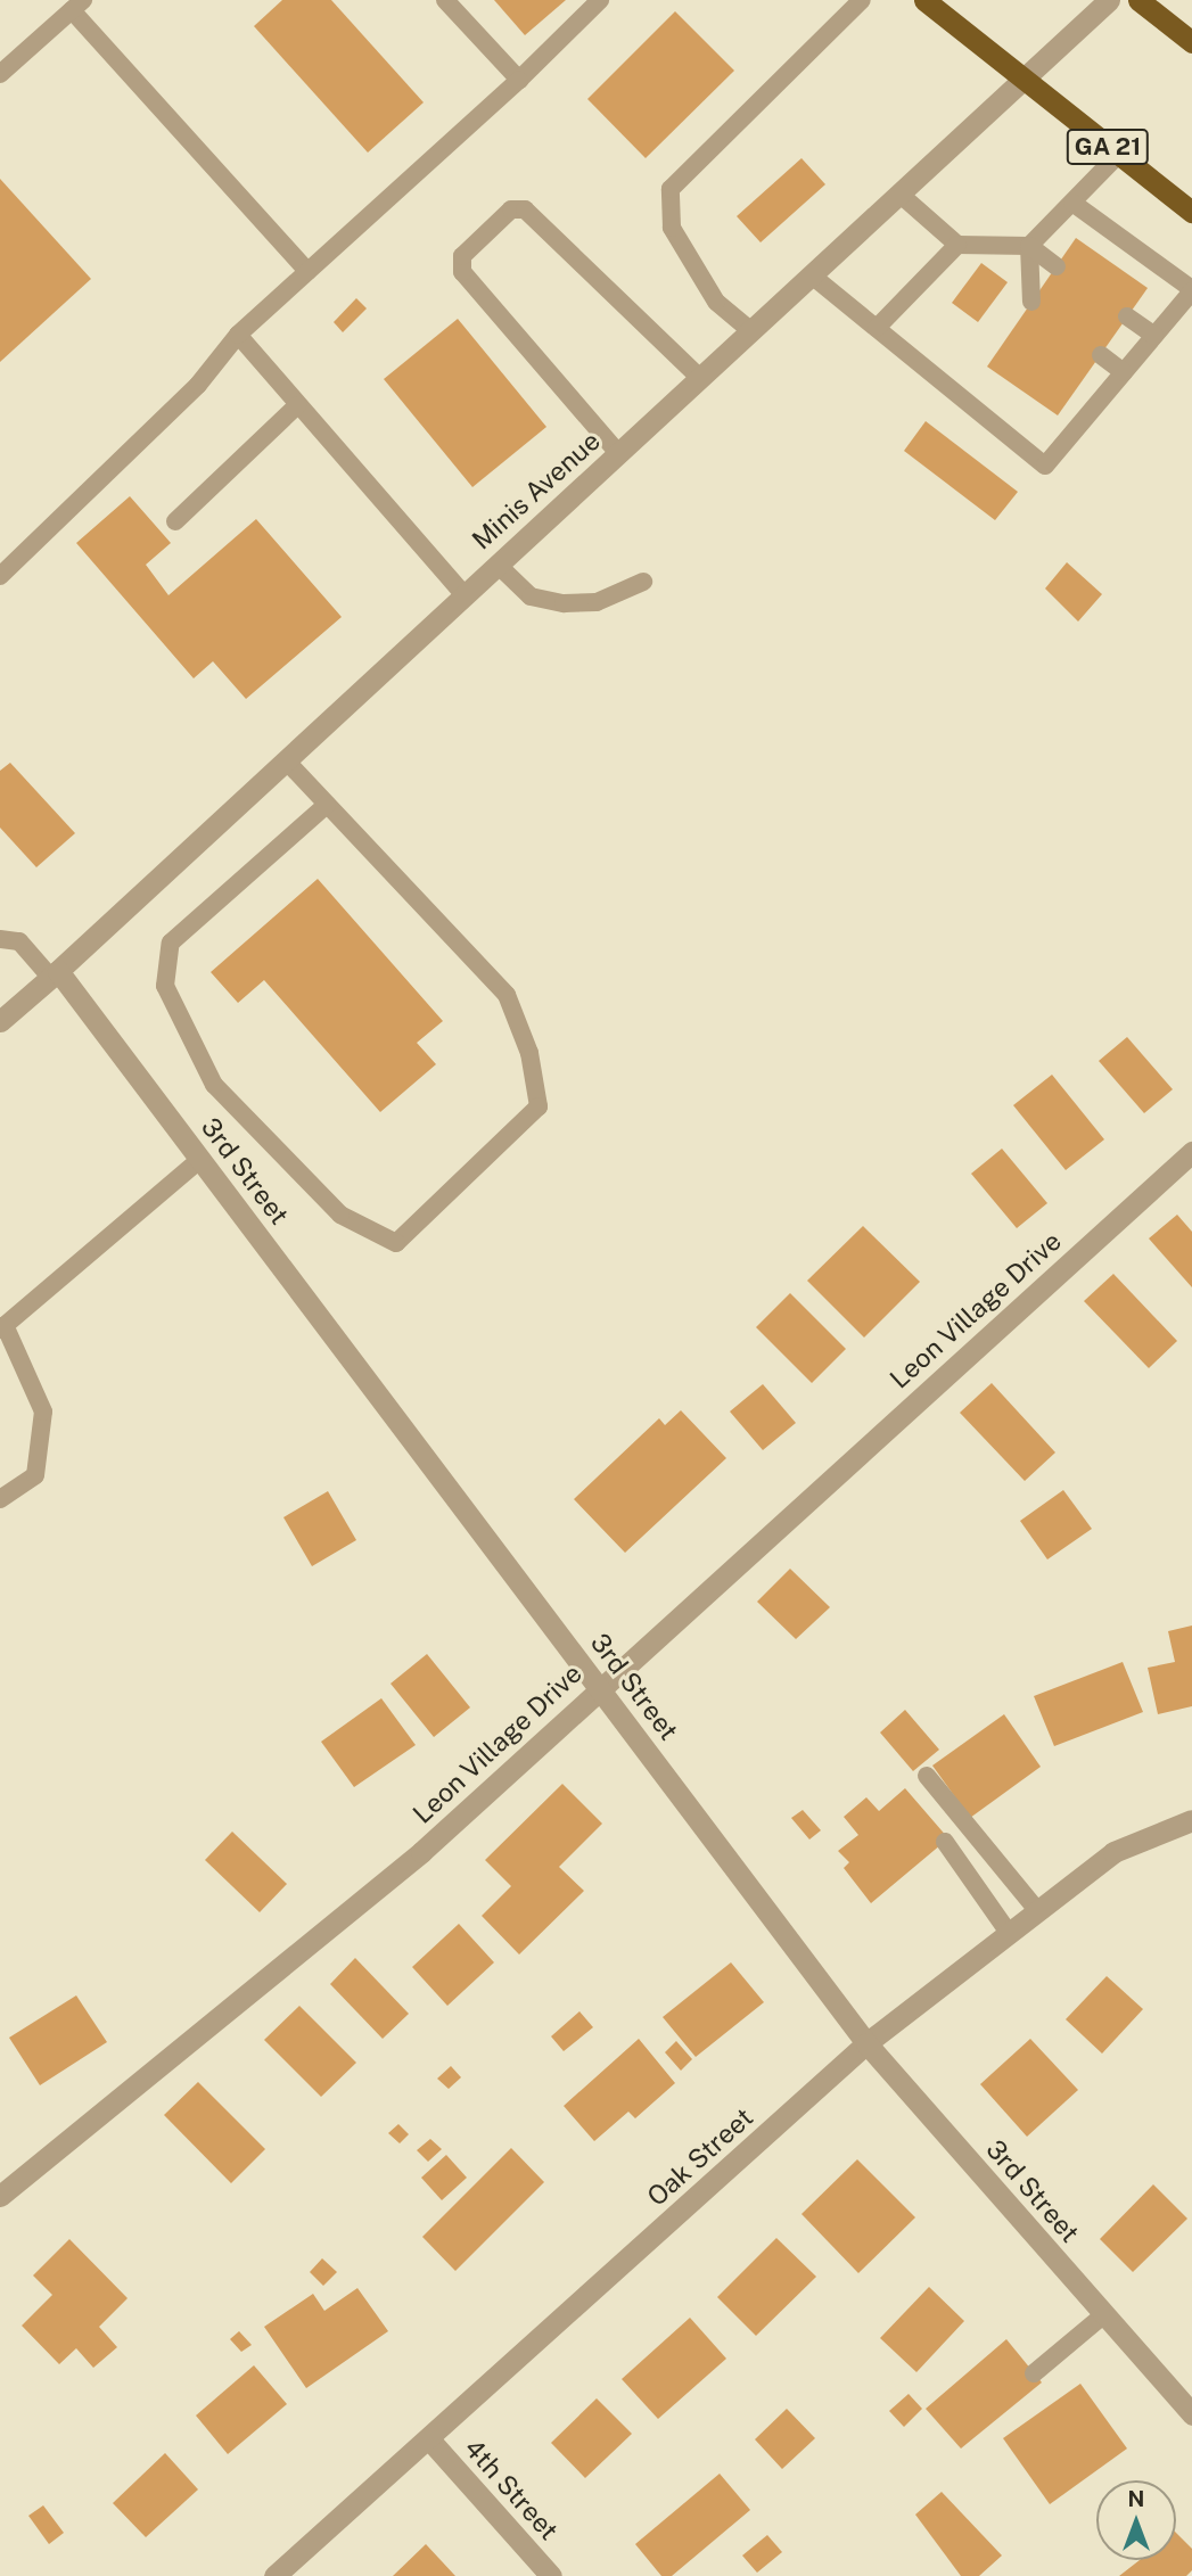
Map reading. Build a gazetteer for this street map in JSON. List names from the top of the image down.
{
  "streets": {
    "highway": ["GA 21"],
    "street": [
      "Minis Avenue",
      "3rd Street",
      "Leon Village Drive",
      "Oak Street",
      "4th Street"
    ]
  },
  "crossings": [
    ["GA 21", "Minis Avenue"],
    ["Minis Avenue", "3rd Street"],
    ["3rd Street", "Leon Village Drive"],
    ["3rd Street", "Oak Street"],
    ["Oak Street", "4th Street"]
  ],
  "north": "top"
}
